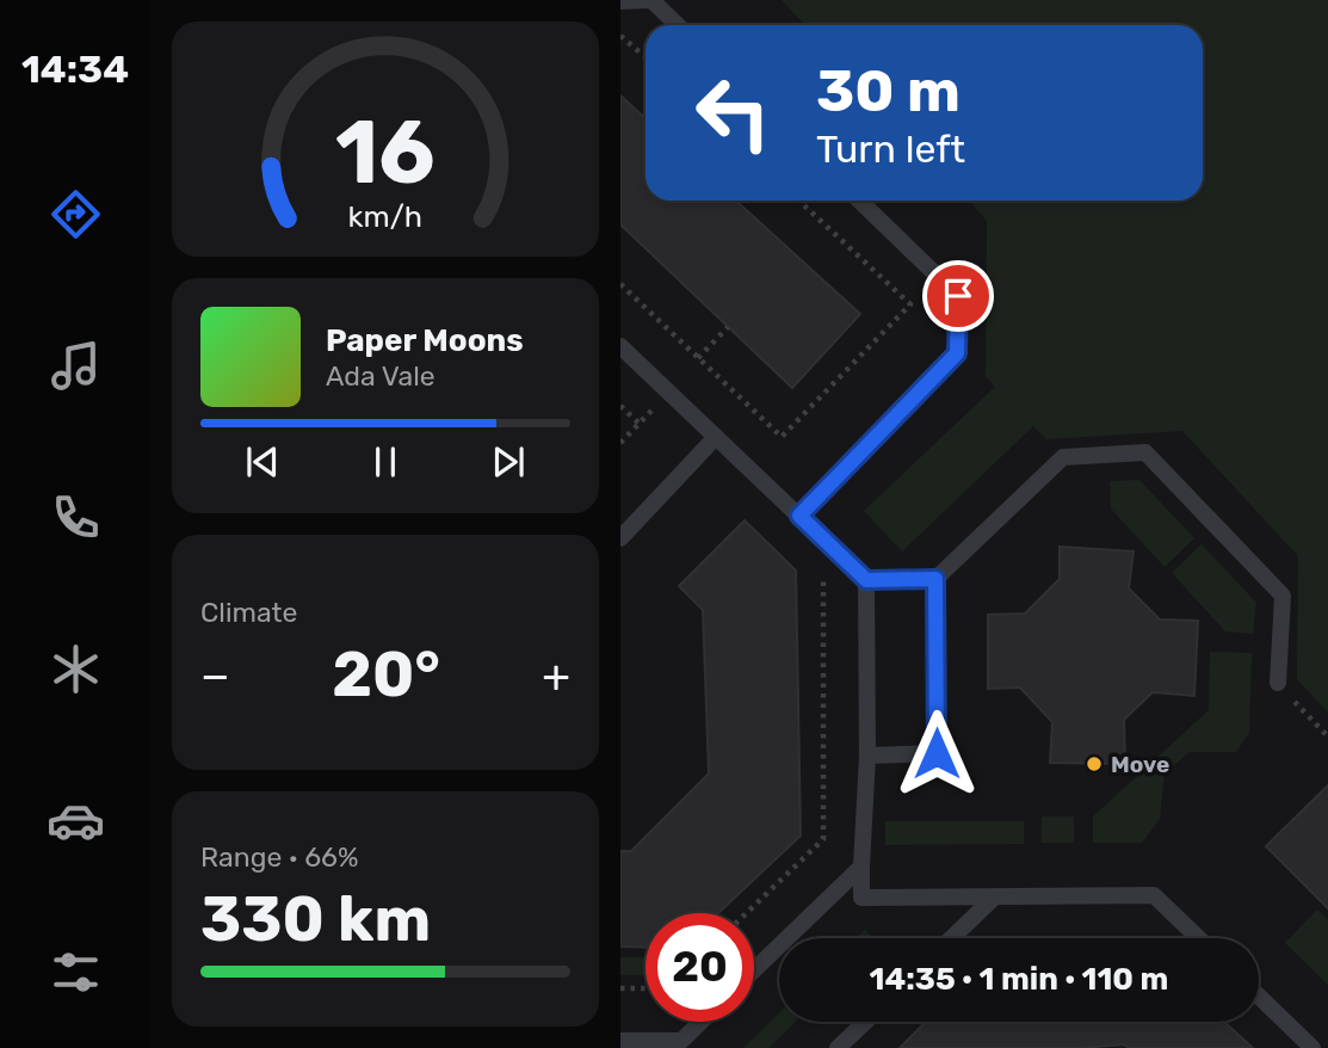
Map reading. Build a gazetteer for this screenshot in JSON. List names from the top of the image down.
{
  "places": ["Move"],
  "page": {
    "tabs": "14:34",
    "turn": ["30 m", "Turn left"],
    "song": ["Paper Moons", "Ada Vale"],
    "tile": [
      "Climate",
      ["Range · 66%", "330 km"]
    ],
    "heat": ["−", "20°", "+"],
    "limit": "20",
    "trip": "14:35 · 1 min · 110 m",
    "gauge": ["16", "km/h"]
  }
}
